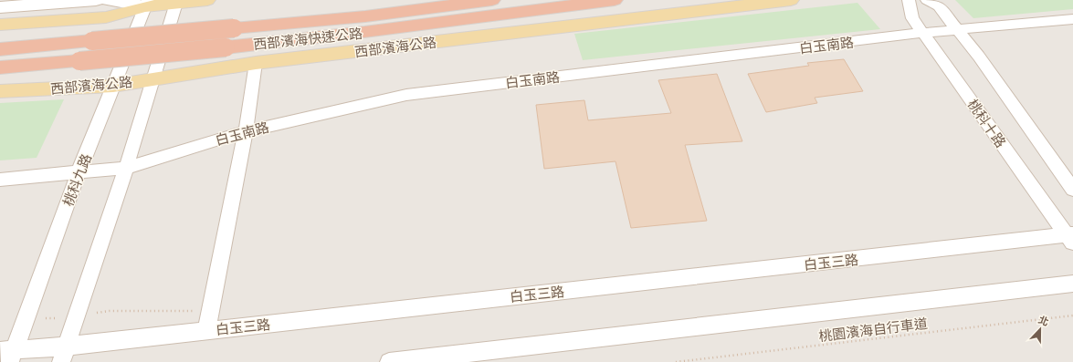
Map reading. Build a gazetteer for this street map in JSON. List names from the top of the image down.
{
  "streets": {
    "highway": ["西部濱海快速公路"],
    "main road": ["西部濱海公路"],
    "street": [
      "白玉南路",
      "桃科十路",
      "桃科九路",
      "白玉三路"
    ],
    "path": ["桃園濱海自行車道"]
  },
  "crossings": [
    ["白玉南路", "桃科十路"],
    ["白玉南路", "桃科九路"],
    ["西部濱海公路", "桃科九路"],
    ["桃科十路", "白玉三路"],
    ["桃科九路", "白玉三路"]
  ],
  "north": "top"
}
